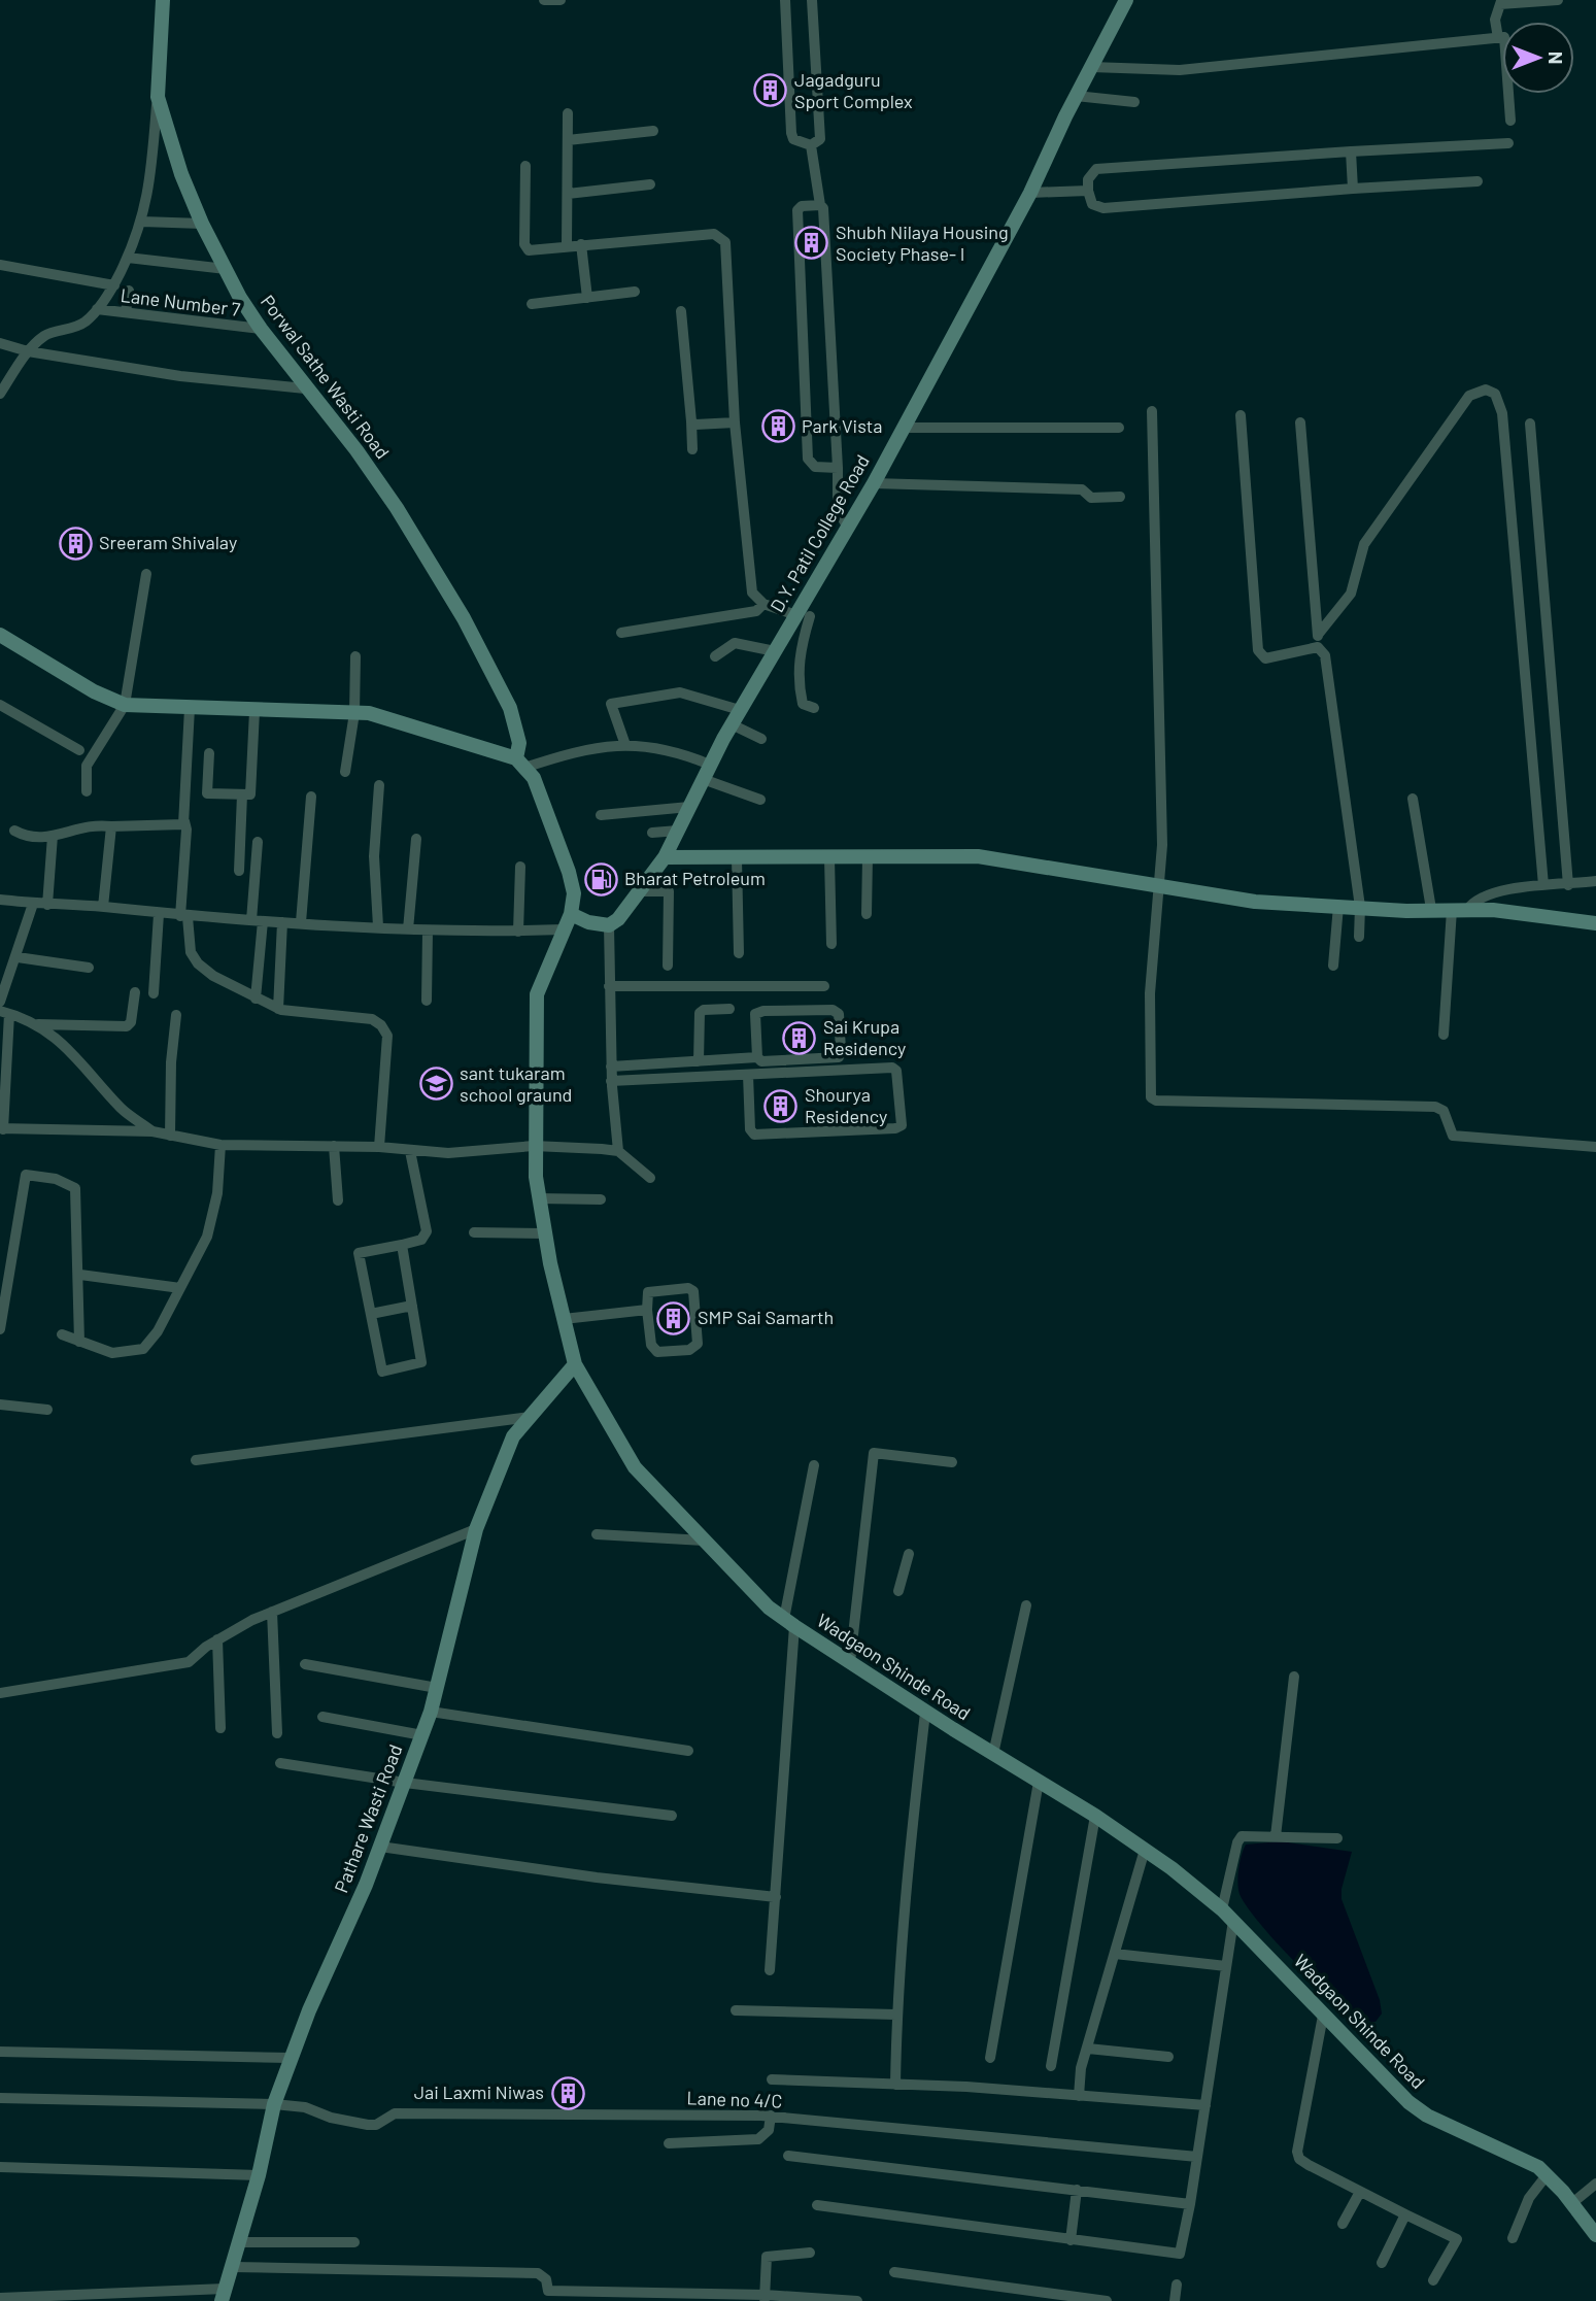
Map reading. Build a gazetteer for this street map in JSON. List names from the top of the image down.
{
  "streets": {
    "street": [
      "Lane Number 7",
      "Porwal Sathe Wasti Road",
      "D.Y. Patil College Road",
      "Wadgaon Shinde Road",
      "Pathare Wasti Road",
      "Lane no 4/C"
    ]
  },
  "crossings": [
    ["Lane Number 7", "Porwal Sathe Wasti Road"],
    ["Wadgaon Shinde Road", "Pathare Wasti Road"],
    ["Pathare Wasti Road", "Lane no 4/C"]
  ],
  "places": {
    "building": [
      "Jagadguru Sport Complex",
      "Shubh Nilaya Housing Society Phase- I",
      "Park Vista",
      "Sreeram Shivalay",
      "Sai Krupa Residency",
      "Shourya Residency",
      "SMP Sai Samarth",
      "Jai Laxmi Niwas"
    ],
    "fuel station": ["Bharat Petroleum"],
    "school or university": ["sant tukaram school graund"]
  },
  "north": "right"
}
